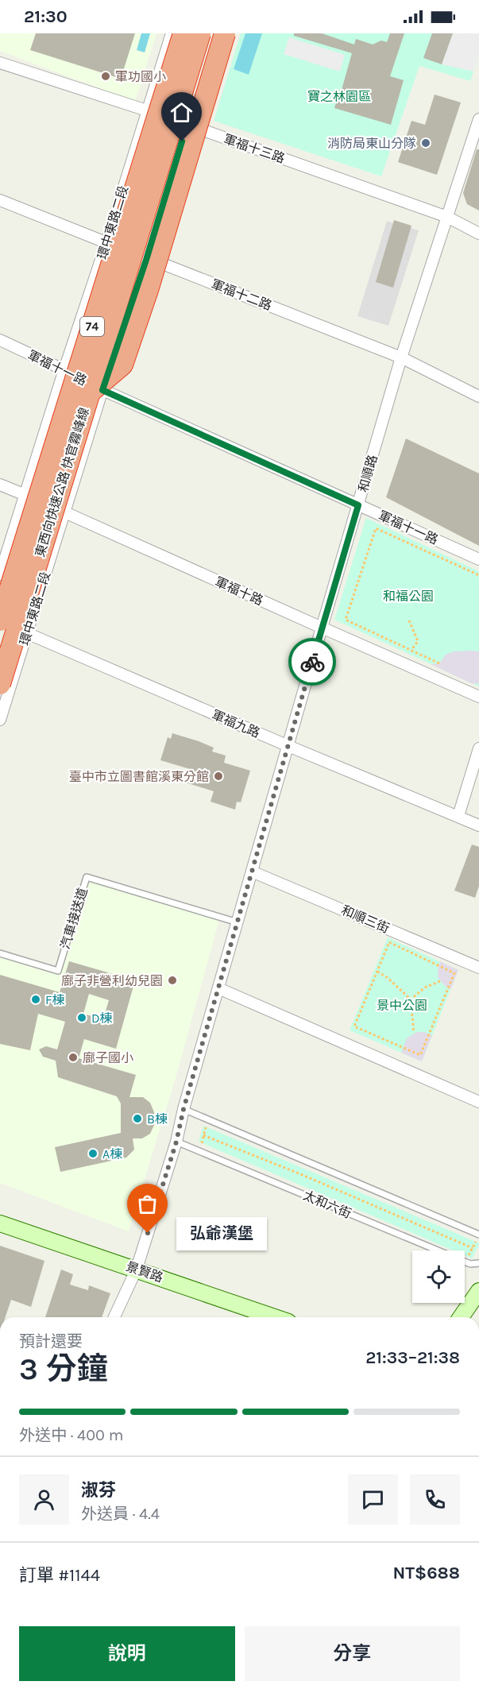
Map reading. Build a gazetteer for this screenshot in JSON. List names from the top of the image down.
{
  "streets": {
    "highway": ["74", "東西向快速公路 快官霧峰線"],
    "street": [
      "軍福十三路",
      "環中東路二段",
      "軍福十二路",
      "軍福十一路",
      "和順路",
      "軍福十路",
      "軍福九路",
      "和順三街",
      "景賢路"
    ],
    "lane": ["汽車接送道", "太和六街"]
  },
  "crossings": [
    ["軍福十三路", "環中東路二段"],
    ["軍福十三路", "和順路"],
    ["環中東路二段", "軍福十二路"],
    ["環中東路二段", "軍福十一路"],
    ["環中東路二段", "東西向快速公路 快官霧峰線"],
    ["環中東路二段", "軍福十路"],
    ["環中東路二段", "軍福九路"],
    ["軍福十二路", "和順路"],
    ["軍福十一路", "和順路"],
    ["軍福十一路", "東西向快速公路 快官霧峰線"],
    ["和順路", "軍福十路"],
    ["和順路", "軍福九路"],
    ["和順路", "汽車接送道"],
    ["和順路", "和順三街"],
    ["和順路", "太和六街"],
    ["和順路", "景賢路"]
  ],
  "parks": ["寶之林園區", "和福公園", "景中公園"],
  "places": [
    "軍功國小",
    "消防局東山分隊",
    "臺中市立圖書館溪東分館",
    "廍子非營利幼兒園",
    "F棟",
    "D棟",
    "廍子國小",
    "B棟",
    "A棟",
    "弘爺漢堡"
  ],
  "page": {
    "status": "21:30",
    "bubble": "弘爺漢堡",
    "heading": ["3 分鐘", "預計還要", "21:33–21:38"],
    "panel": [
      "淑芬",
      "外送員 · 4.4",
      "訂單 #1144",
      "NT$688"
    ],
    "bar": "外送中 · 400 m",
    "buttons": ["說明", "分享"]
  }
}
